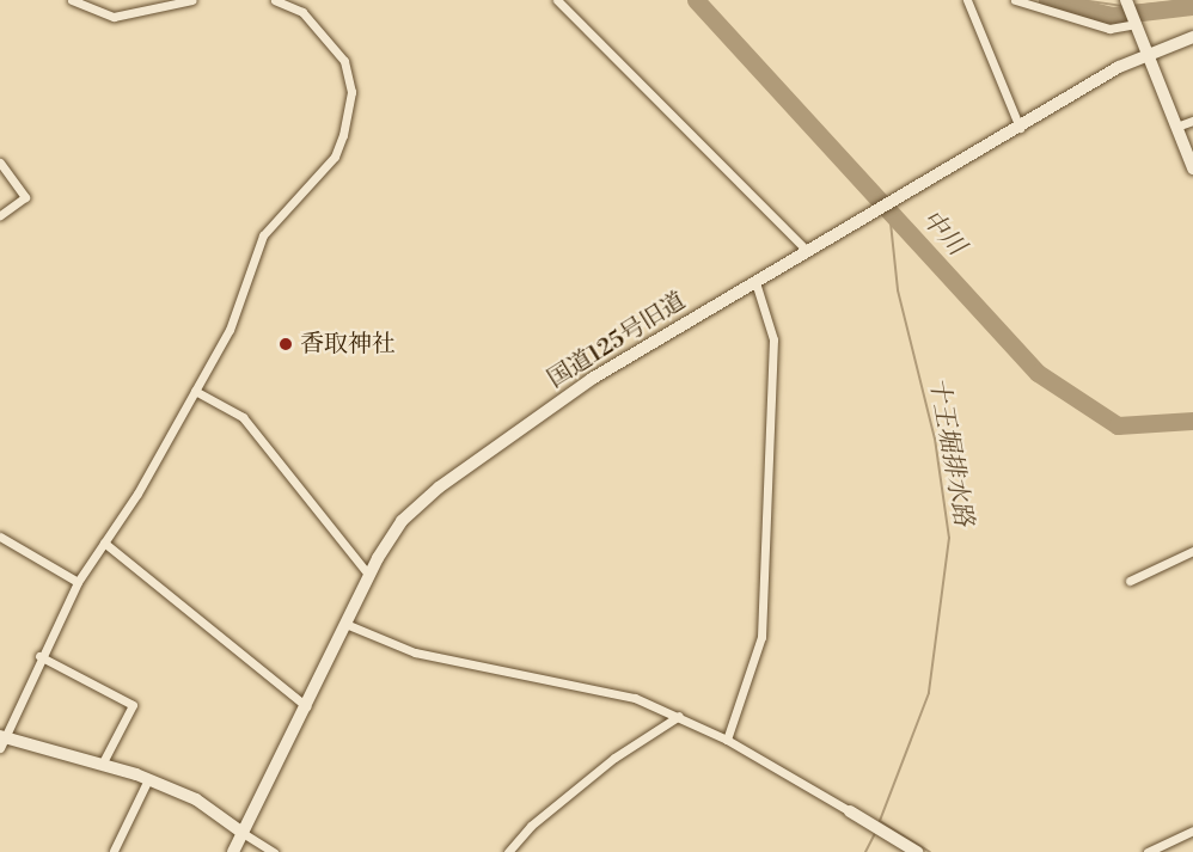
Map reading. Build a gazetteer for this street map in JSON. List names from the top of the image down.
{
  "streets": {
    "street": ["国道125号旧道"]
  },
  "water": ["中川", "十王堀排水路"],
  "places": ["香取神社"]
}
